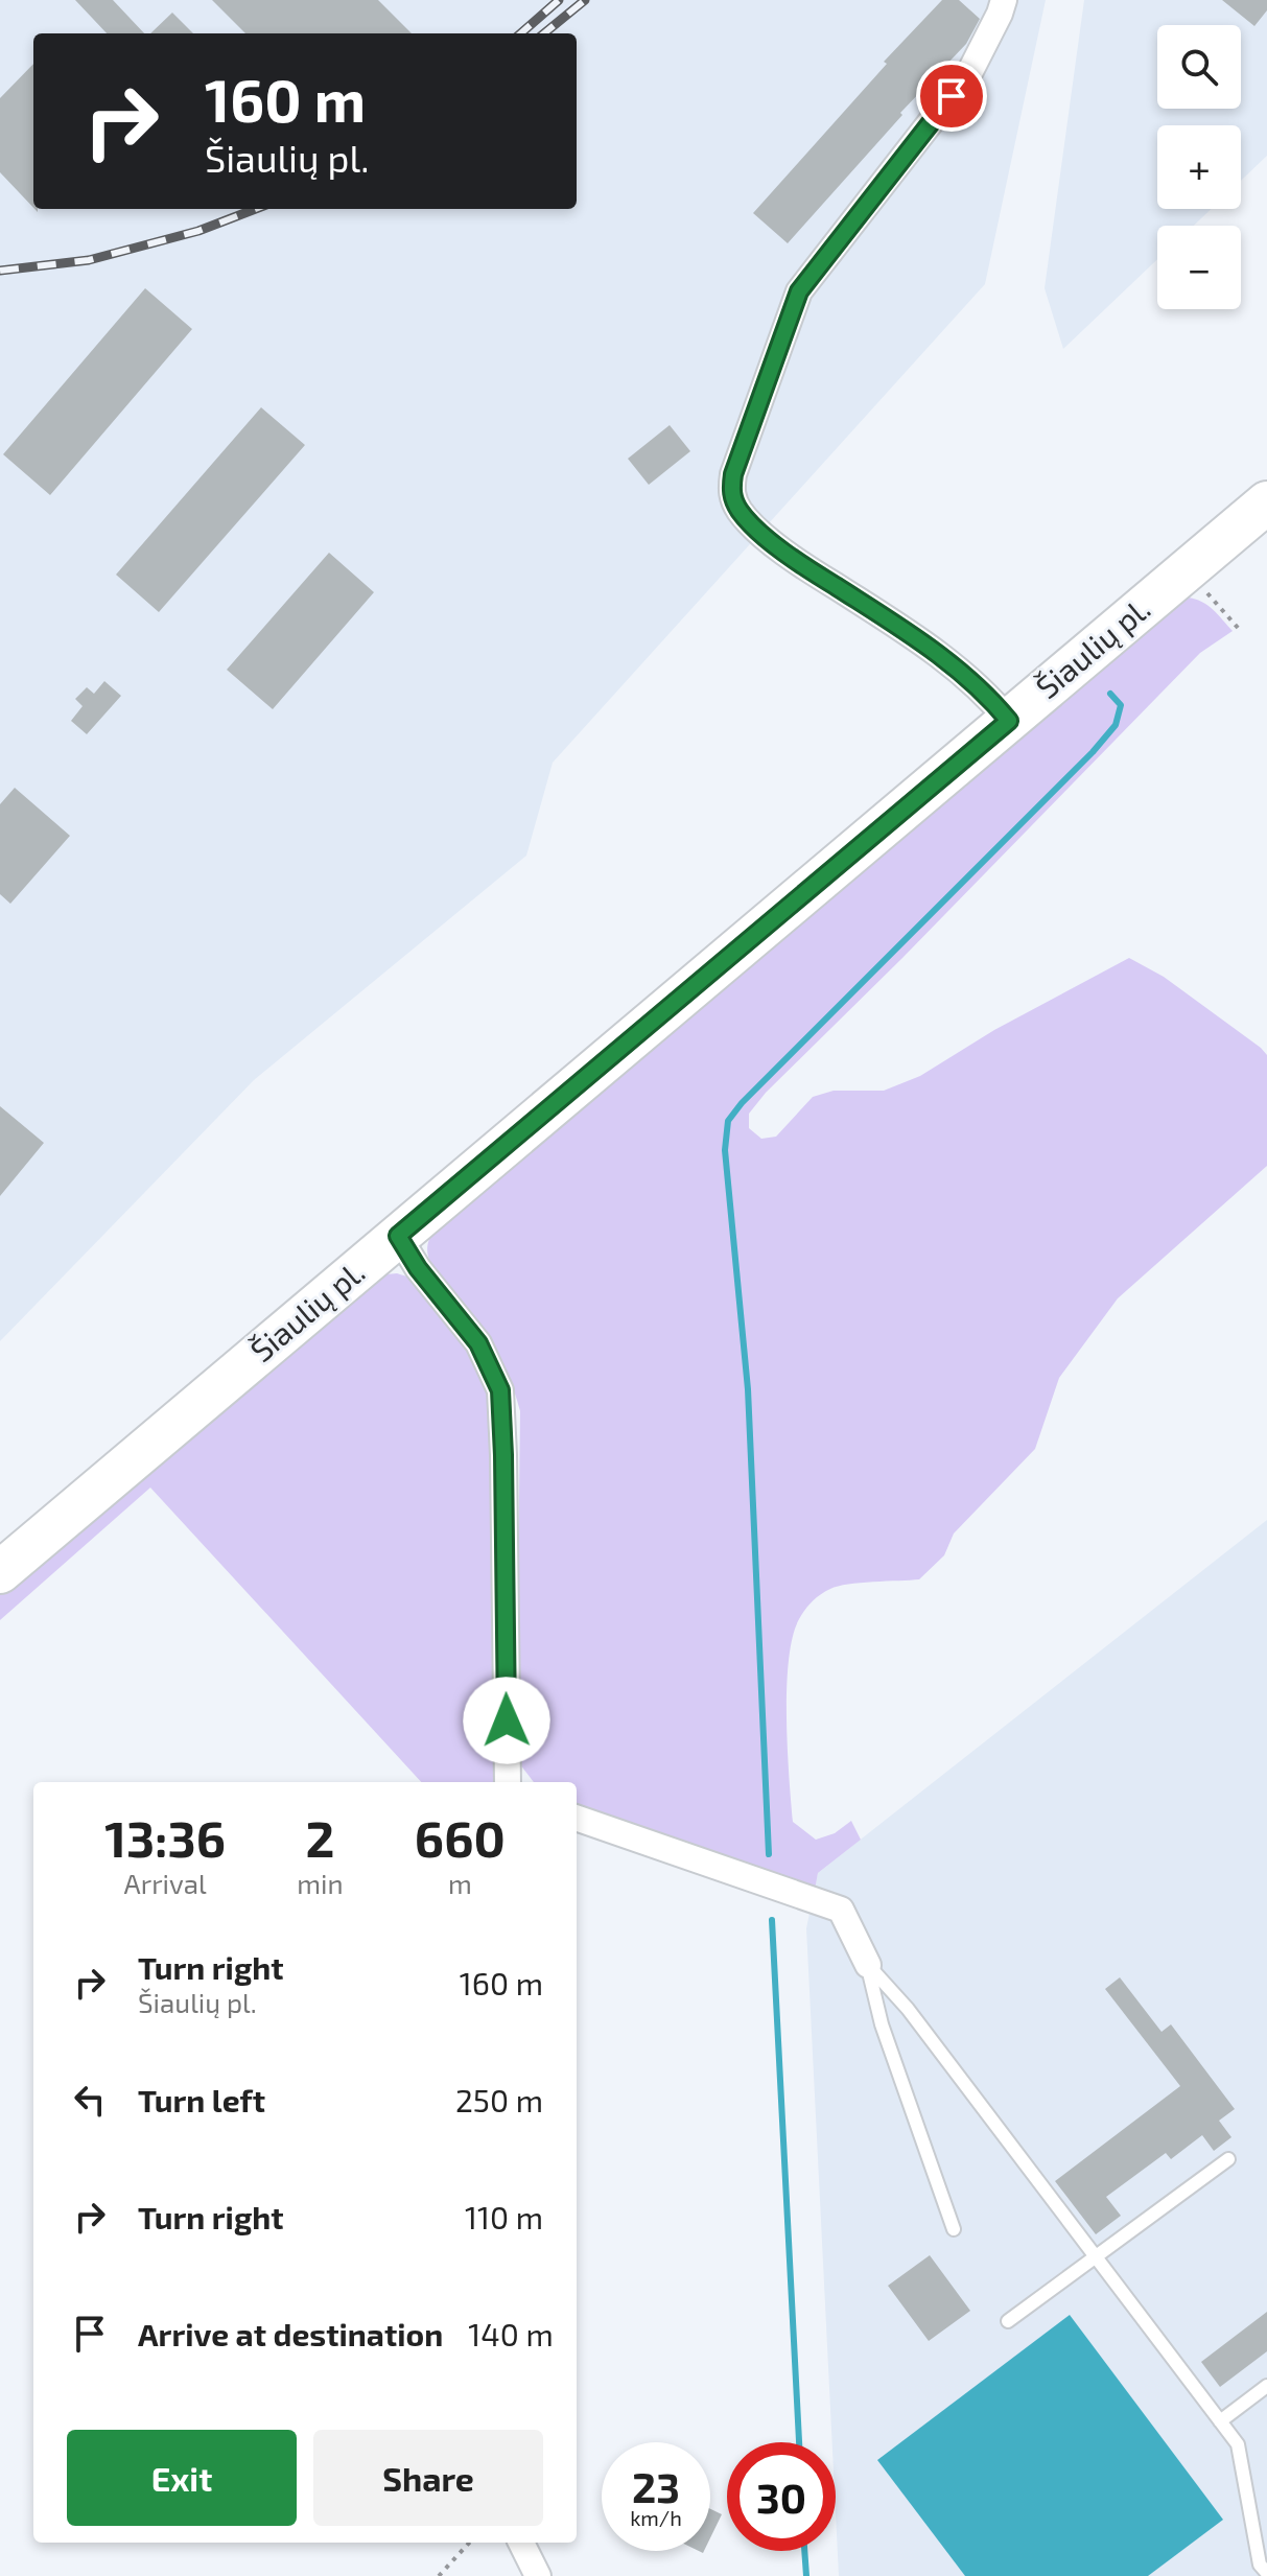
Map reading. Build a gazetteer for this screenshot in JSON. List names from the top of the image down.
{
  "streets": {
    "highway": ["Šiaulių pl."]
  },
  "page": {
    "map_buttons": ["+", "−"],
    "turn": ["160 m", "Šiaulių pl."],
    "eta": [
      "13:36",
      "Arrival",
      "2",
      "min",
      "660",
      "m"
    ],
    "list": [
      {
        "name": "Turn right",
        "note": "Šiaulių pl.",
        "value": "160 m"
      },
      {
        "name": "Turn left",
        "value": "250 m"
      },
      {
        "name": "Turn right",
        "value": "110 m"
      },
      {
        "name": "Arrive at destination",
        "value": "140 m"
      }
    ],
    "buttons": ["Exit", "Share"],
    "speed": "23 km/h",
    "limit": "30"
  }
}
